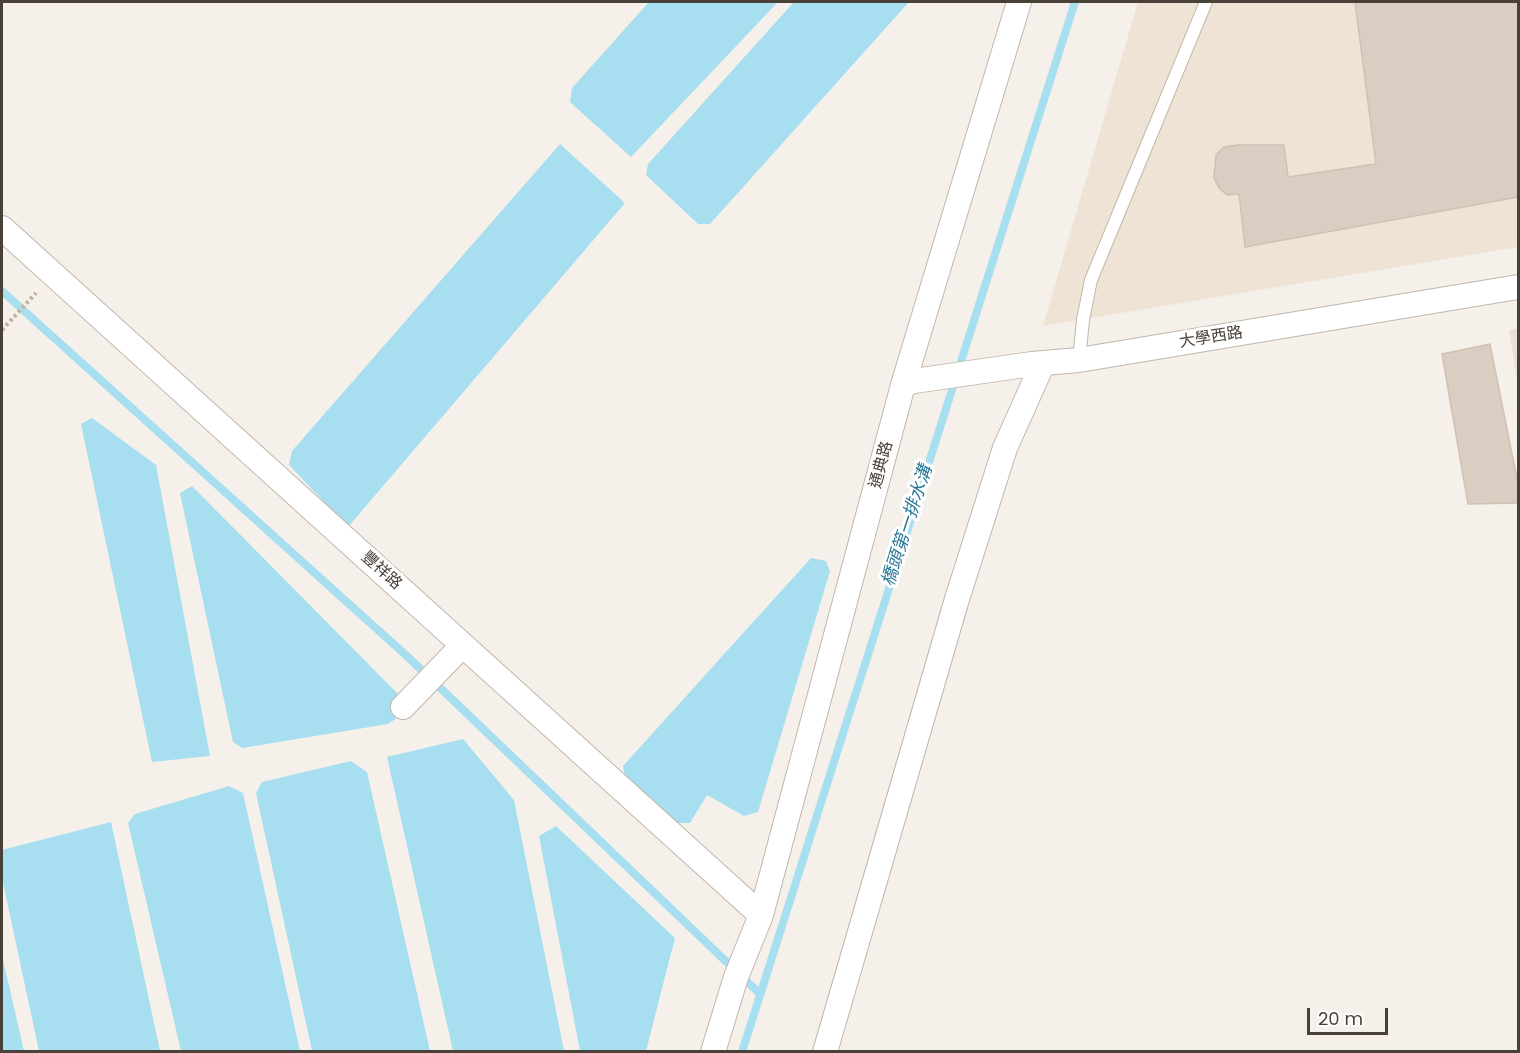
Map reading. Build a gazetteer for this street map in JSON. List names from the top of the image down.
{
  "streets": {
    "street": ["大學西路", "通典路", "豐祥路"]
  },
  "crossings": [
    ["大學西路", "通典路"],
    ["通典路", "豐祥路"]
  ],
  "water": ["橋頭第一排水溝"],
  "scale_bar": "20 m"
}
